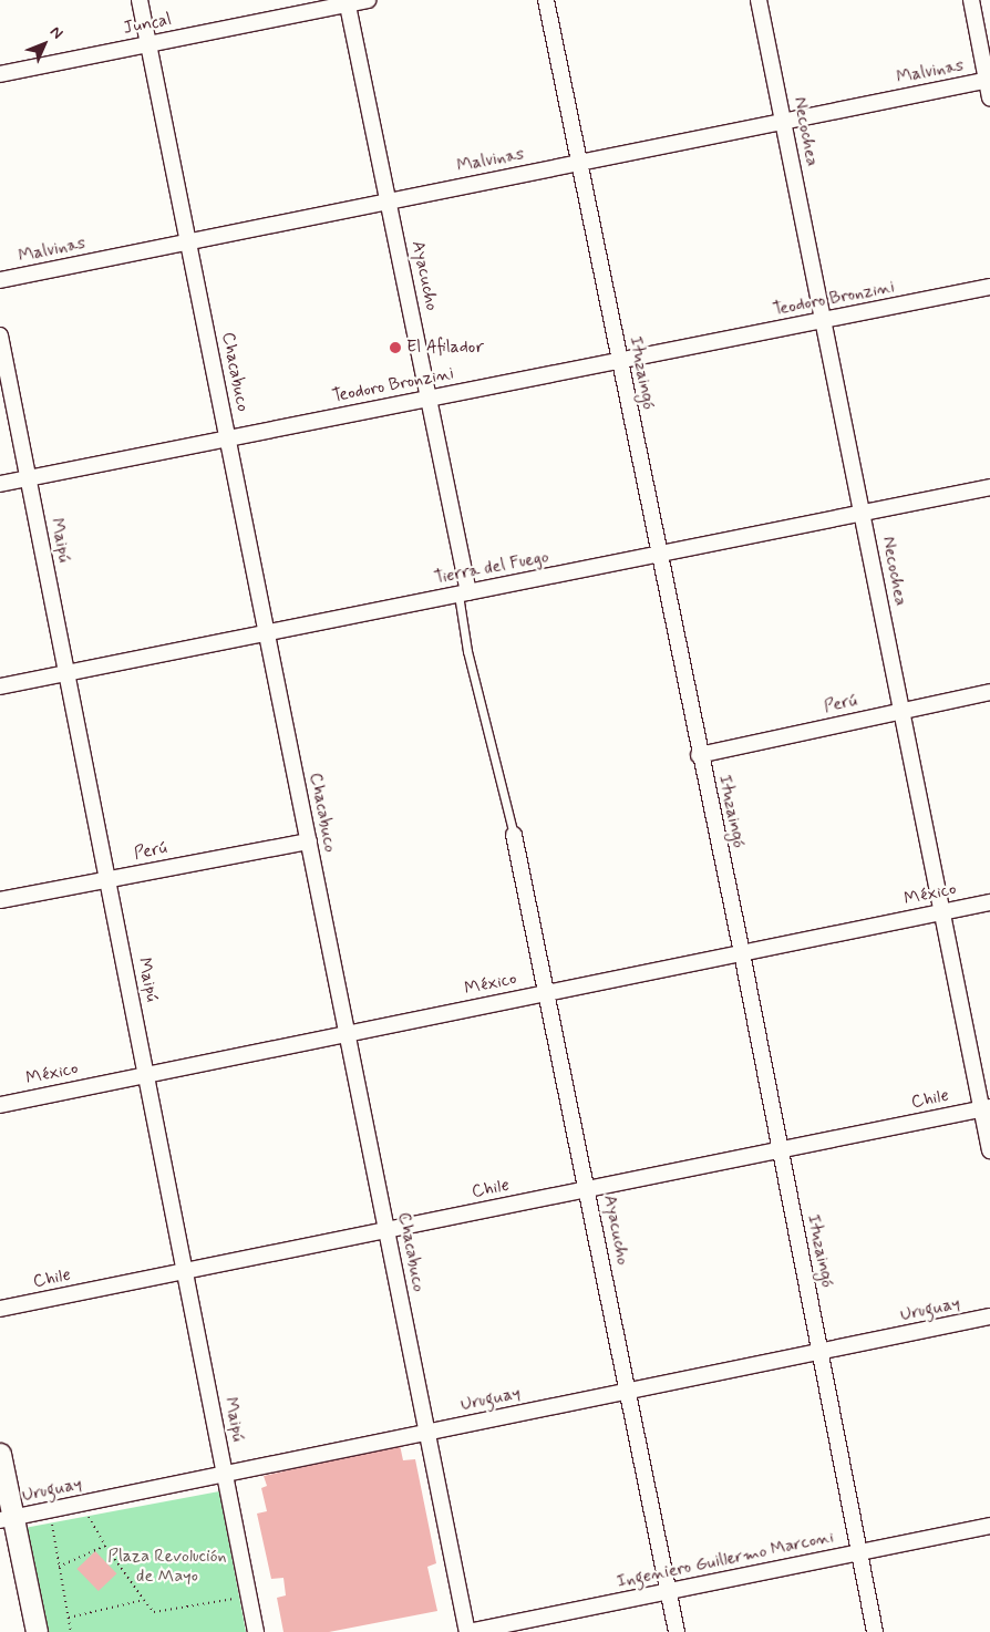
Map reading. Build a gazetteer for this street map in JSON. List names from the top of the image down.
{
  "streets": {
    "street": [
      "Juncal",
      "Malvinas",
      "Necochea",
      "Ayacucho",
      "Teodoro Bronzini",
      "Chacabuco",
      "Ituzaingó",
      "Maipú",
      "Tierra del Fuego",
      "Perú",
      "México",
      "Chile",
      "Uruguay",
      "Ingeniero Guillermo Marconi"
    ]
  },
  "crossings": [
    ["Juncal", "Ayacucho"],
    ["Juncal", "Chacabuco"],
    ["Malvinas", "Necochea"],
    ["Malvinas", "Ayacucho"],
    ["Malvinas", "Chacabuco"],
    ["Malvinas", "Ituzaingó"],
    ["Necochea", "Teodoro Bronzini"],
    ["Necochea", "Tierra del Fuego"],
    ["Necochea", "Perú"],
    ["Necochea", "México"],
    ["Necochea", "Chile"],
    ["Ayacucho", "Teodoro Bronzini"],
    ["Ayacucho", "Tierra del Fuego"],
    ["Ayacucho", "México"],
    ["Ayacucho", "Chile"],
    ["Ayacucho", "Uruguay"],
    ["Ayacucho", "Ingeniero Guillermo Marconi"],
    ["Teodoro Bronzini", "Chacabuco"],
    ["Teodoro Bronzini", "Ituzaingó"],
    ["Teodoro Bronzini", "Maipú"],
    ["Chacabuco", "Tierra del Fuego"],
    ["Chacabuco", "Perú"],
    ["Chacabuco", "México"],
    ["Chacabuco", "Chile"],
    ["Chacabuco", "Uruguay"],
    ["Chacabuco", "Ingeniero Guillermo Marconi"],
    ["Ituzaingó", "Tierra del Fuego"],
    ["Ituzaingó", "Perú"],
    ["Ituzaingó", "México"],
    ["Ituzaingó", "Chile"],
    ["Ituzaingó", "Uruguay"],
    ["Ituzaingó", "Ingeniero Guillermo Marconi"],
    ["Maipú", "Tierra del Fuego"],
    ["Maipú", "Perú"],
    ["Maipú", "México"],
    ["Maipú", "Chile"],
    ["Maipú", "Uruguay"]
  ],
  "parks": ["Plaza Revolución de Mayo"],
  "places": ["El Afilador"],
  "north": "top right"
}
